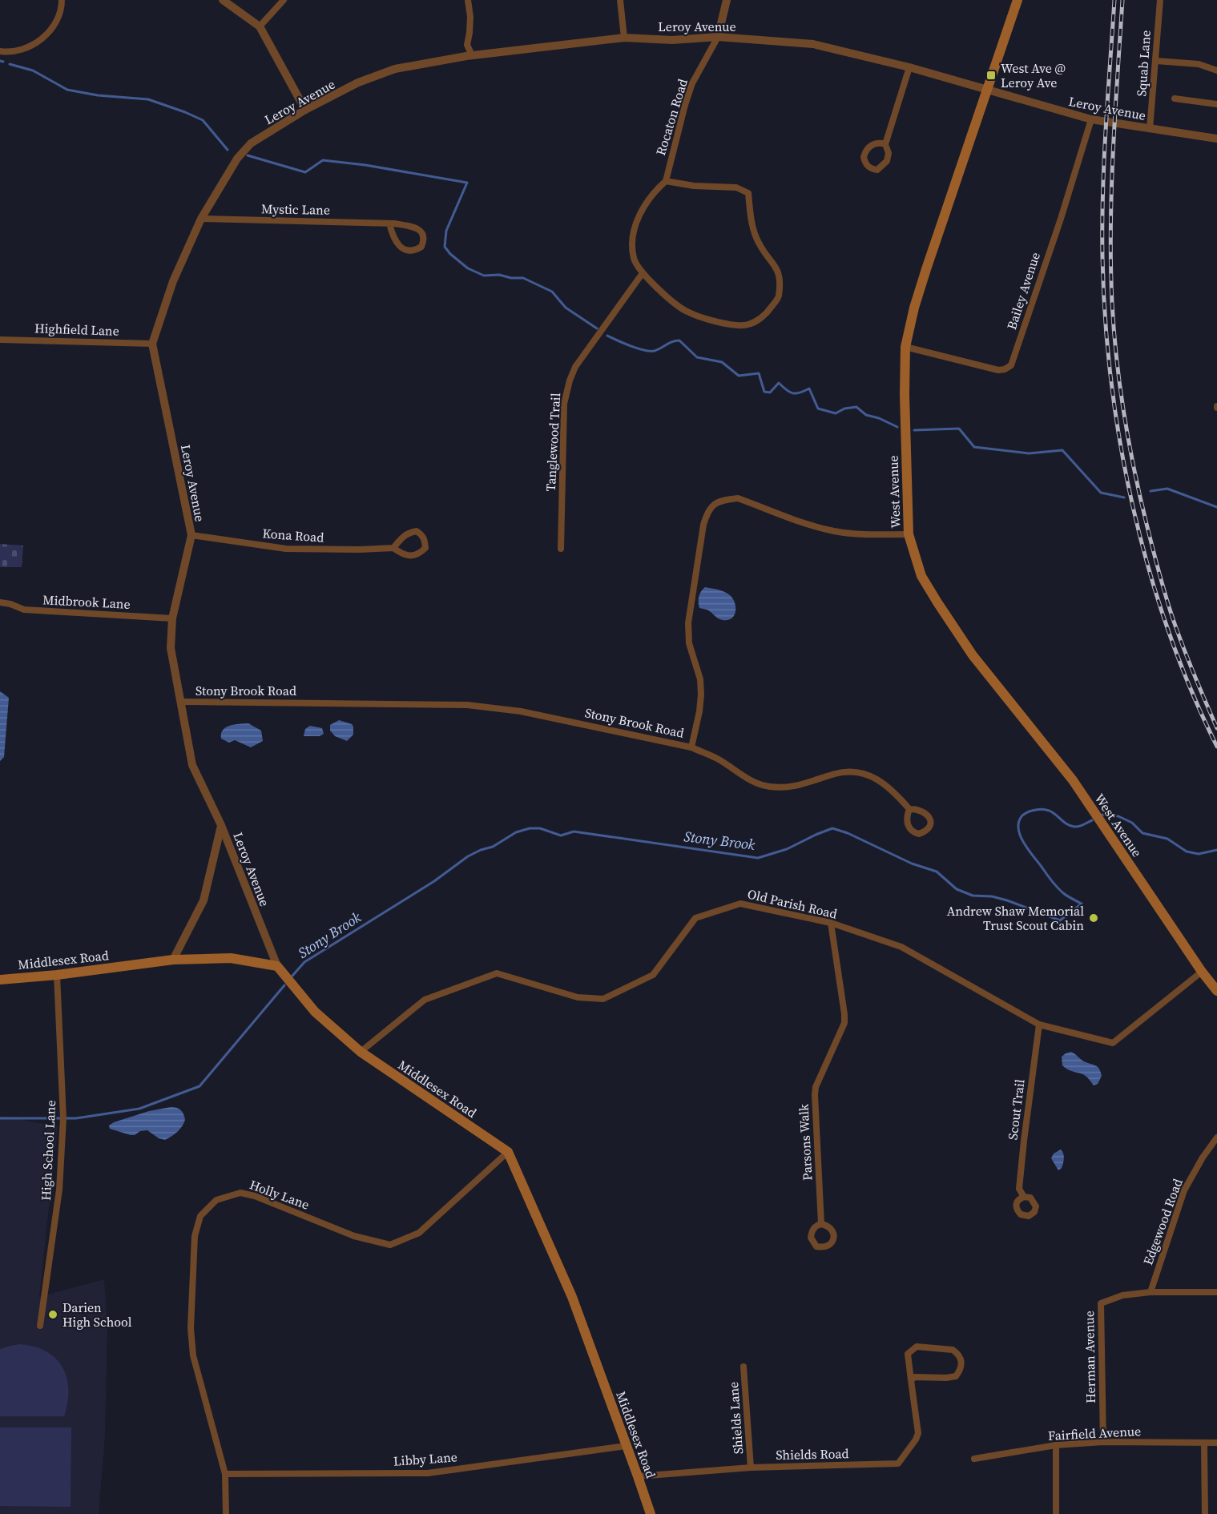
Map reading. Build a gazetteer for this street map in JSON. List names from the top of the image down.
{
  "streets": {
    "main road": ["West Avenue", "Middlesex Road"],
    "street": [
      "Leroy Avenue",
      "Squab Lane",
      "Rocaton Road",
      "Mystic Lane",
      "Bailey Avenue",
      "Highfield Lane",
      "Tanglewood Trail",
      "Kona Road",
      "Midbrook Lane",
      "Stony Brook Road",
      "Old Parish Road",
      "Scout Trail",
      "Parsons Walk",
      "High School Lane",
      "Holly Lane",
      "Edgewood Road",
      "Herman Avenue",
      "Shields Lane",
      "Fairfield Avenue",
      "Shields Road",
      "Libby Lane"
    ]
  },
  "crossings": [
    ["Leroy Avenue", "Squab Lane"],
    ["Leroy Avenue", "Rocaton Road"],
    ["Leroy Avenue", "Mystic Lane"],
    ["Leroy Avenue", "Bailey Avenue"],
    ["Leroy Avenue", "Highfield Lane"],
    ["Leroy Avenue", "West Avenue"],
    ["Leroy Avenue", "Kona Road"],
    ["Leroy Avenue", "Midbrook Lane"],
    ["Leroy Avenue", "Stony Brook Road"],
    ["Leroy Avenue", "Middlesex Road"],
    ["Rocaton Road", "Tanglewood Trail"],
    ["Bailey Avenue", "West Avenue"],
    ["West Avenue", "Stony Brook Road"],
    ["West Avenue", "Old Parish Road"],
    ["Old Parish Road", "Middlesex Road"],
    ["Old Parish Road", "Scout Trail"],
    ["Old Parish Road", "Parsons Walk"],
    ["Middlesex Road", "High School Lane"],
    ["Middlesex Road", "Holly Lane"],
    ["Middlesex Road", "Shields Road"],
    ["Middlesex Road", "Libby Lane"],
    ["Holly Lane", "Libby Lane"],
    ["Edgewood Road", "Herman Avenue"],
    ["Herman Avenue", "Fairfield Avenue"],
    ["Shields Lane", "Shields Road"]
  ],
  "water": ["Stony Brook"],
  "places": {
    "transit": ["West Ave @ Leroy Ave"],
    "other": ["Andrew Shaw Memorial Trust Scout Cabin", "Darien High School"]
  }
}
